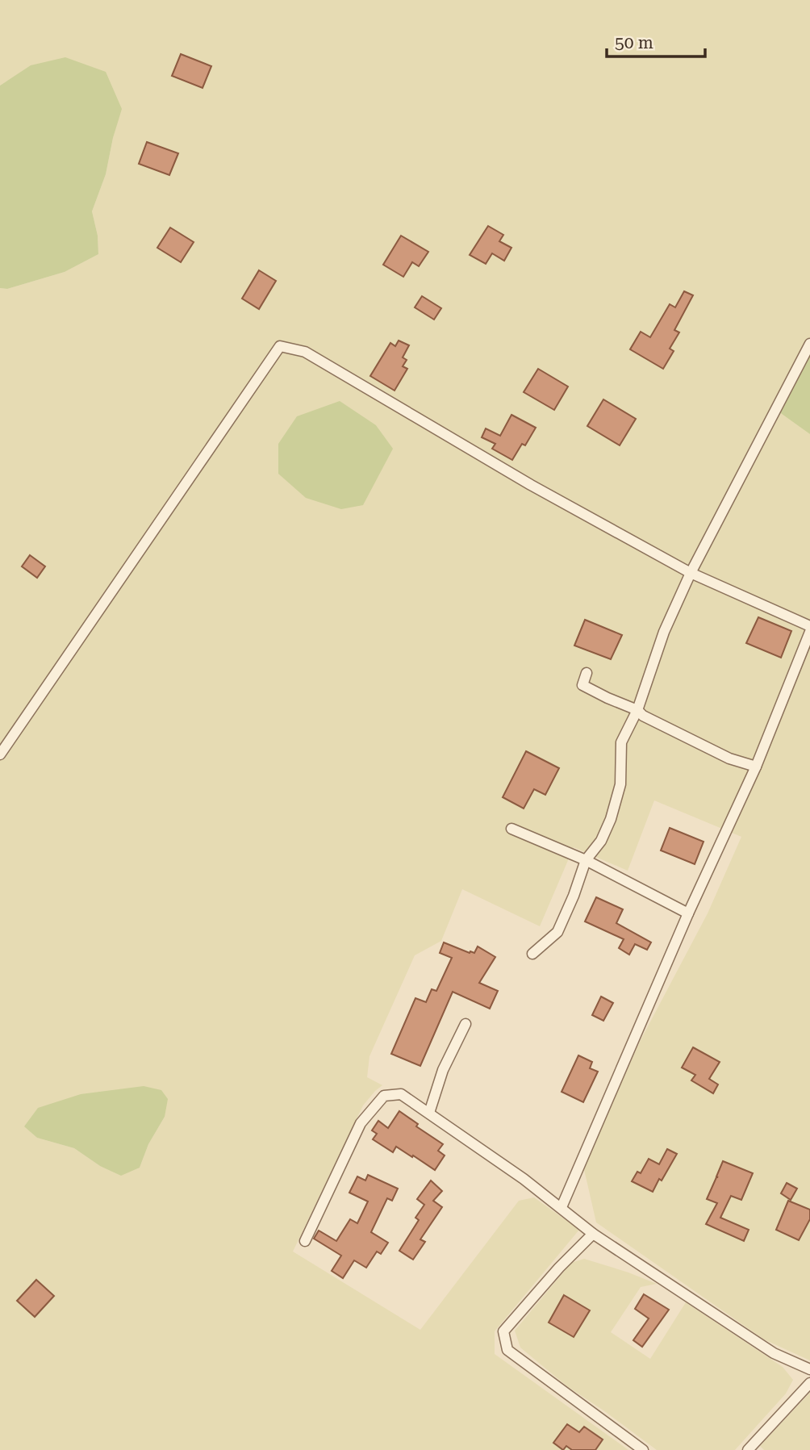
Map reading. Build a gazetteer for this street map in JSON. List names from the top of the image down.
{
  "scale_bar": "50 m"
}
